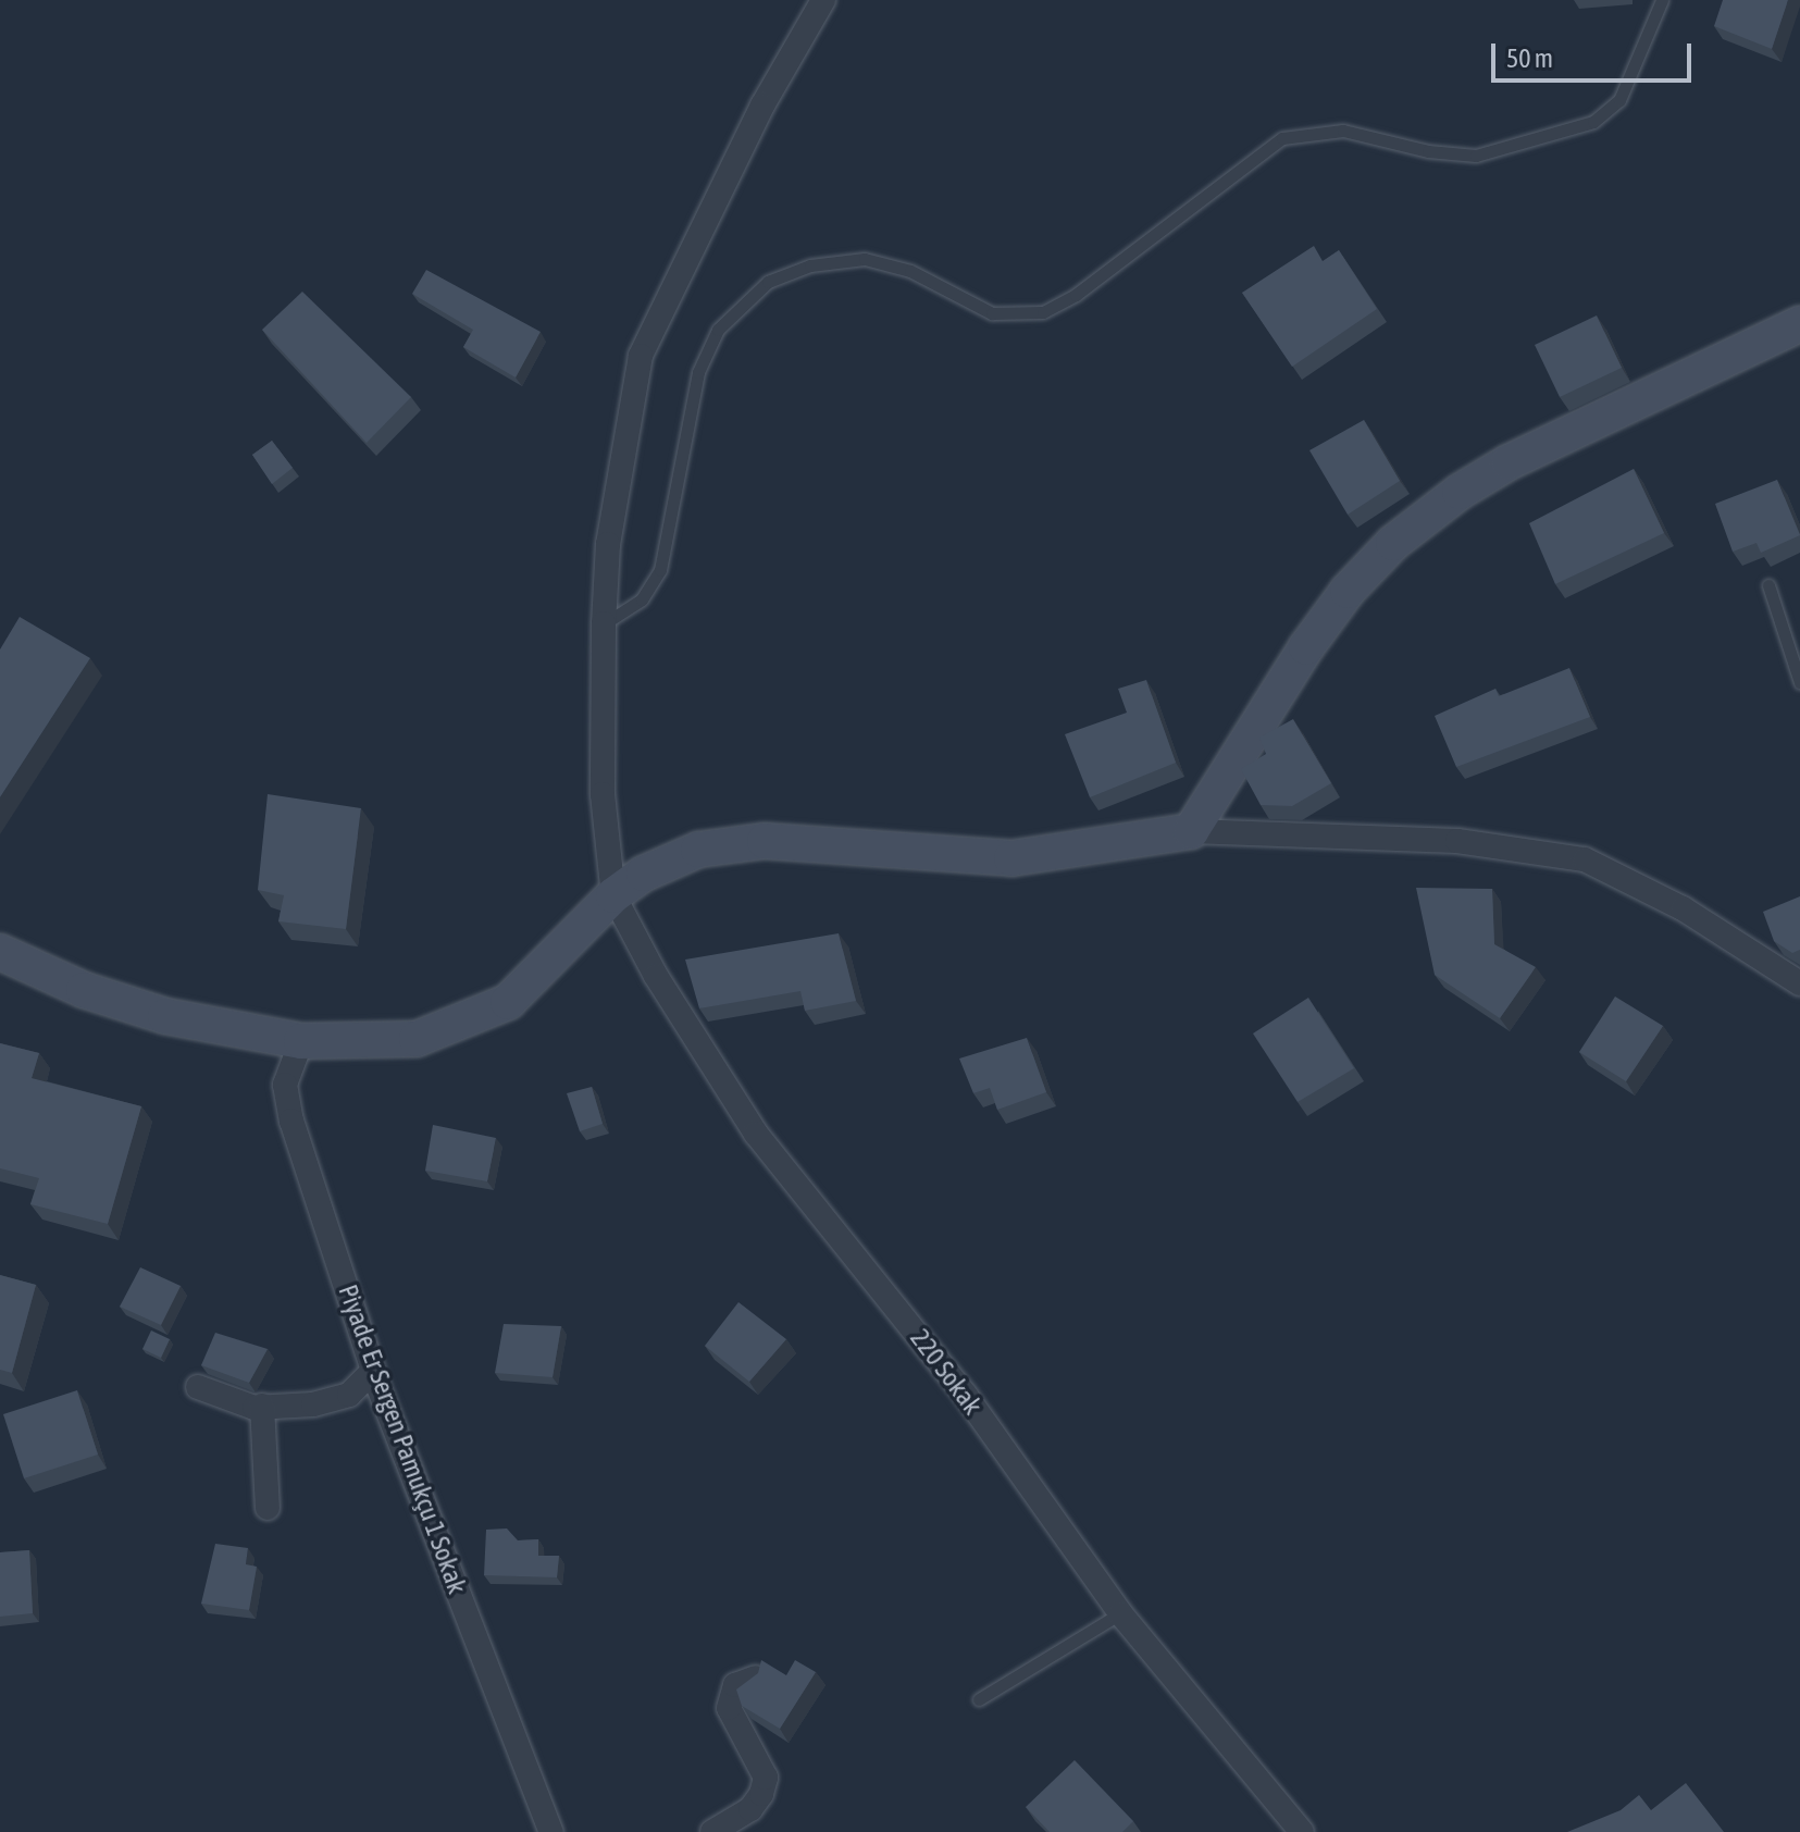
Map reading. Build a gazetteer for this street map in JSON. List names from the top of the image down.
{
  "streets": {
    "street": ["220 Sokak", "Piyade Er Sergen Pamukçu 1 Sokak"]
  },
  "scale_bar": "50 m"
}
